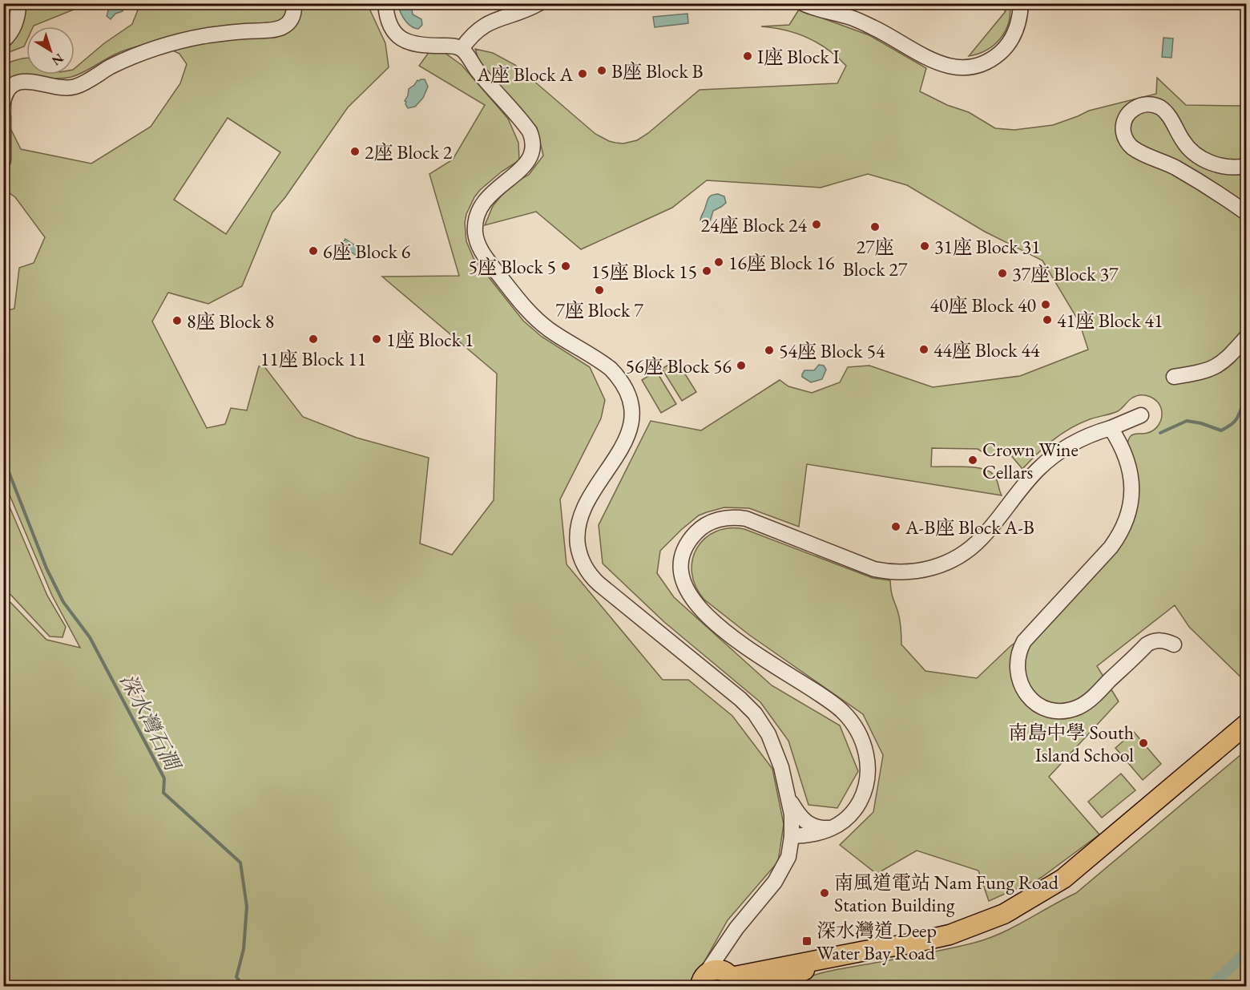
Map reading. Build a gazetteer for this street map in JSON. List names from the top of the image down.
{
  "water": ["深水灣石澗"],
  "places": {
    "other": [
      "I座 Block I",
      "B座 Block B",
      "A座 Block A",
      "2座 Block 2",
      "24座 Block 24",
      "27座 Block 27",
      "31座 Block 31",
      "6座 Block 6",
      "16座 Block 16",
      "5座 Block 5",
      "15座 Block 15",
      "37座 Block 37",
      "7座 Block 7",
      "40座 Block 40",
      "41座 Block 41",
      "8座 Block 8",
      "11座 Block 11",
      "1座 Block 1",
      "44座 Block 44",
      "54座 Block 54",
      "56座 Block 56",
      "Crown Wine Cellars",
      "A-B座 Block A-B",
      "南島中學 South Island School",
      "南風道電站 Nam Fung Road Station Building"
    ],
    "transit": ["深水灣道 Deep Water Bay Road"]
  },
  "north": "bottom right"
}
